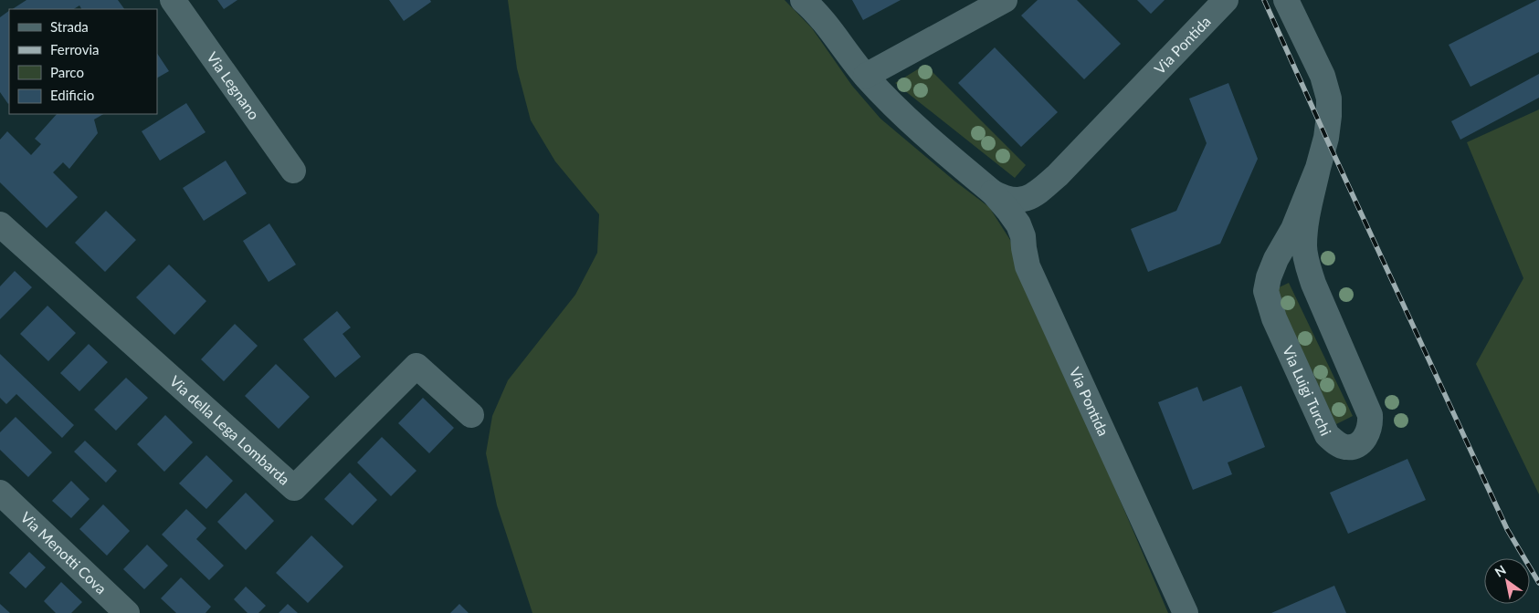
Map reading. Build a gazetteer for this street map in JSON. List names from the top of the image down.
{
  "streets": {
    "street": [
      "Via Pontida",
      "Via Legnano",
      "Via Luigi Turchi",
      "Via della Lega Lombarda",
      "Via Menotti Cova"
    ]
  },
  "legend": [
    "Strada",
    "Ferrovia",
    "Parco",
    "Edificio"
  ],
  "north": "top left"
}
